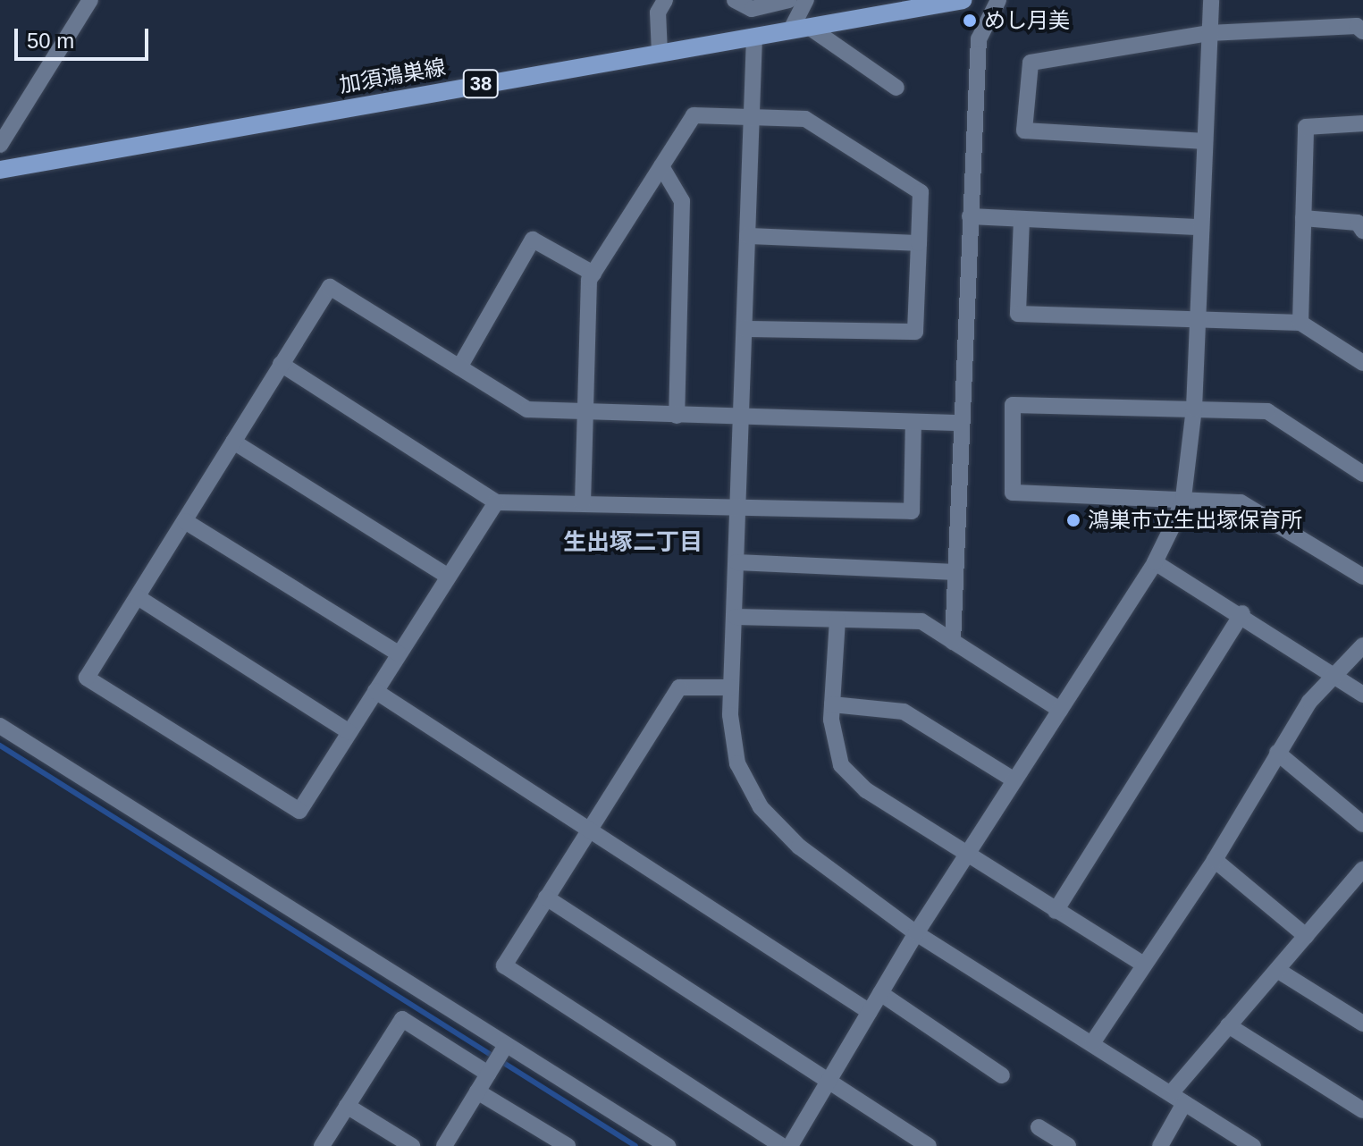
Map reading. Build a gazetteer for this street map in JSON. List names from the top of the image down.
{
  "streets": {
    "main road": ["加須鴻巣線", "38"]
  },
  "districts": ["生出塚二丁目"],
  "places": ["めし月美", "鴻巣市立生出塚保育所"],
  "scale_bar": "50 m"
}
